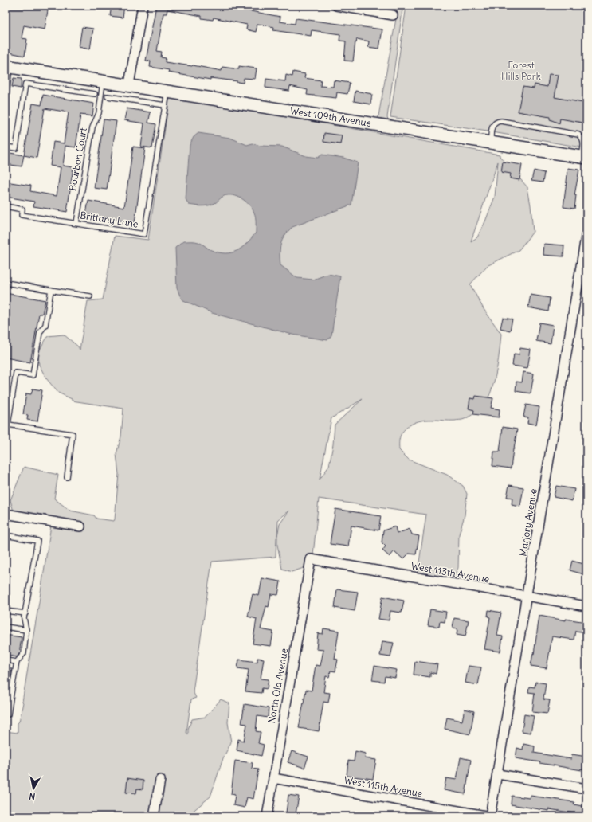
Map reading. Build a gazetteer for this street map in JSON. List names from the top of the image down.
{
  "streets": {
    "street": [
      "West 109th Avenue",
      "Marjory Avenue",
      "West 113th Avenue",
      "North Ola Avenue",
      "West 115th Avenue"
    ],
    "lane": ["Bourbon Court", "Brittany Lane"]
  },
  "crossings": [
    ["West 109th Avenue", "Bourbon Court"],
    ["West 109th Avenue", "Brittany Lane"],
    ["Bourbon Court", "Brittany Lane"],
    ["Marjory Avenue", "West 113th Avenue"],
    ["Marjory Avenue", "West 115th Avenue"],
    ["West 113th Avenue", "North Ola Avenue"],
    ["North Ola Avenue", "West 115th Avenue"]
  ],
  "parks": ["Forest Hills Park"],
  "north": "bottom"
}
